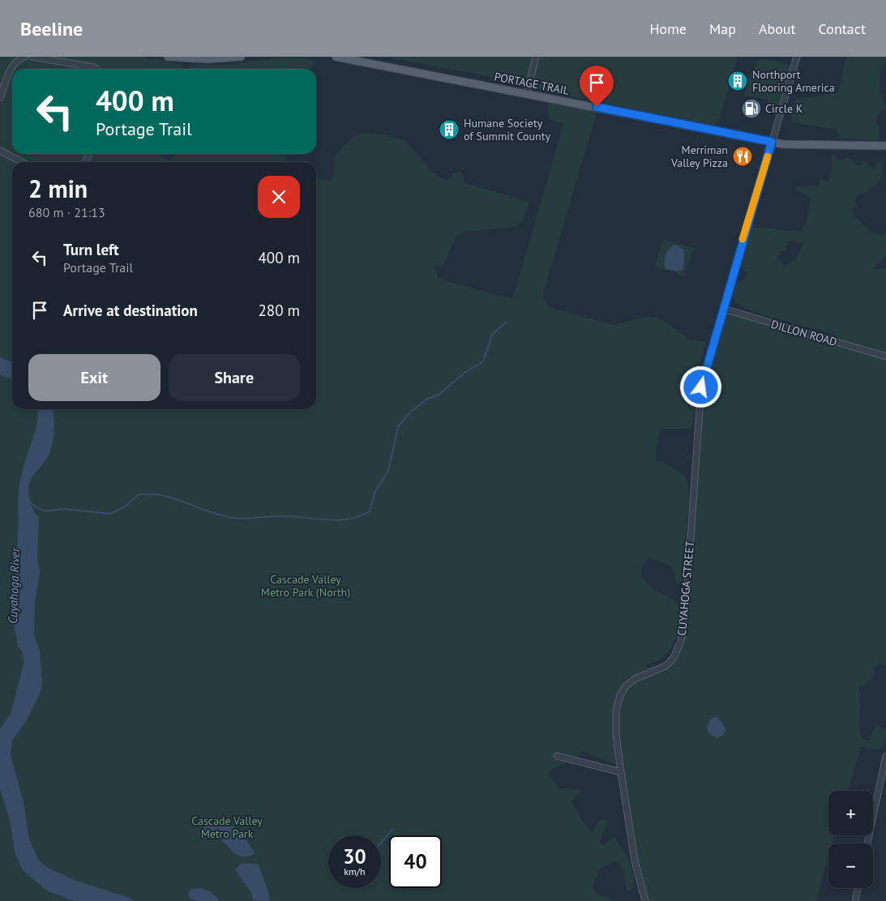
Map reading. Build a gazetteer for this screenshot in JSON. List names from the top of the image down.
{
  "streets": {
    "main road": ["PORTAGE TRAIL"],
    "street": ["DILLON ROAD", "CUYAHOGA STREET"]
  },
  "crossings": [
    ["PORTAGE TRAIL", "CUYAHOGA STREET"],
    ["DILLON ROAD", "CUYAHOGA STREET"]
  ],
  "water": ["Cuyahoga River"],
  "parks": ["Cascade Valley Metro Park (North)", "Cascade Valley Metro Park"],
  "places": {
    "building": ["Northport Flooring America", "Humane Society of Summit County"],
    "fuel station": ["Circle K"],
    "restaurant": ["Merriman Valley Pizza"]
  },
  "page": {
    "header": "Beeline",
    "nav": [
      "Home",
      "Map",
      "About",
      "Contact"
    ],
    "turn": ["400 m", "Portage Trail"],
    "heading": ["2 min", "680 m · 21:13"],
    "list": [
      {
        "name": "Turn left",
        "note": "Portage Trail",
        "value": "400 m"
      },
      {
        "name": "Arrive at destination",
        "value": "280 m"
      }
    ],
    "buttons": ["Exit", "Share"],
    "map_buttons": ["+", "−"],
    "speed": "30 km/h",
    "limit": "40"
  }
}
